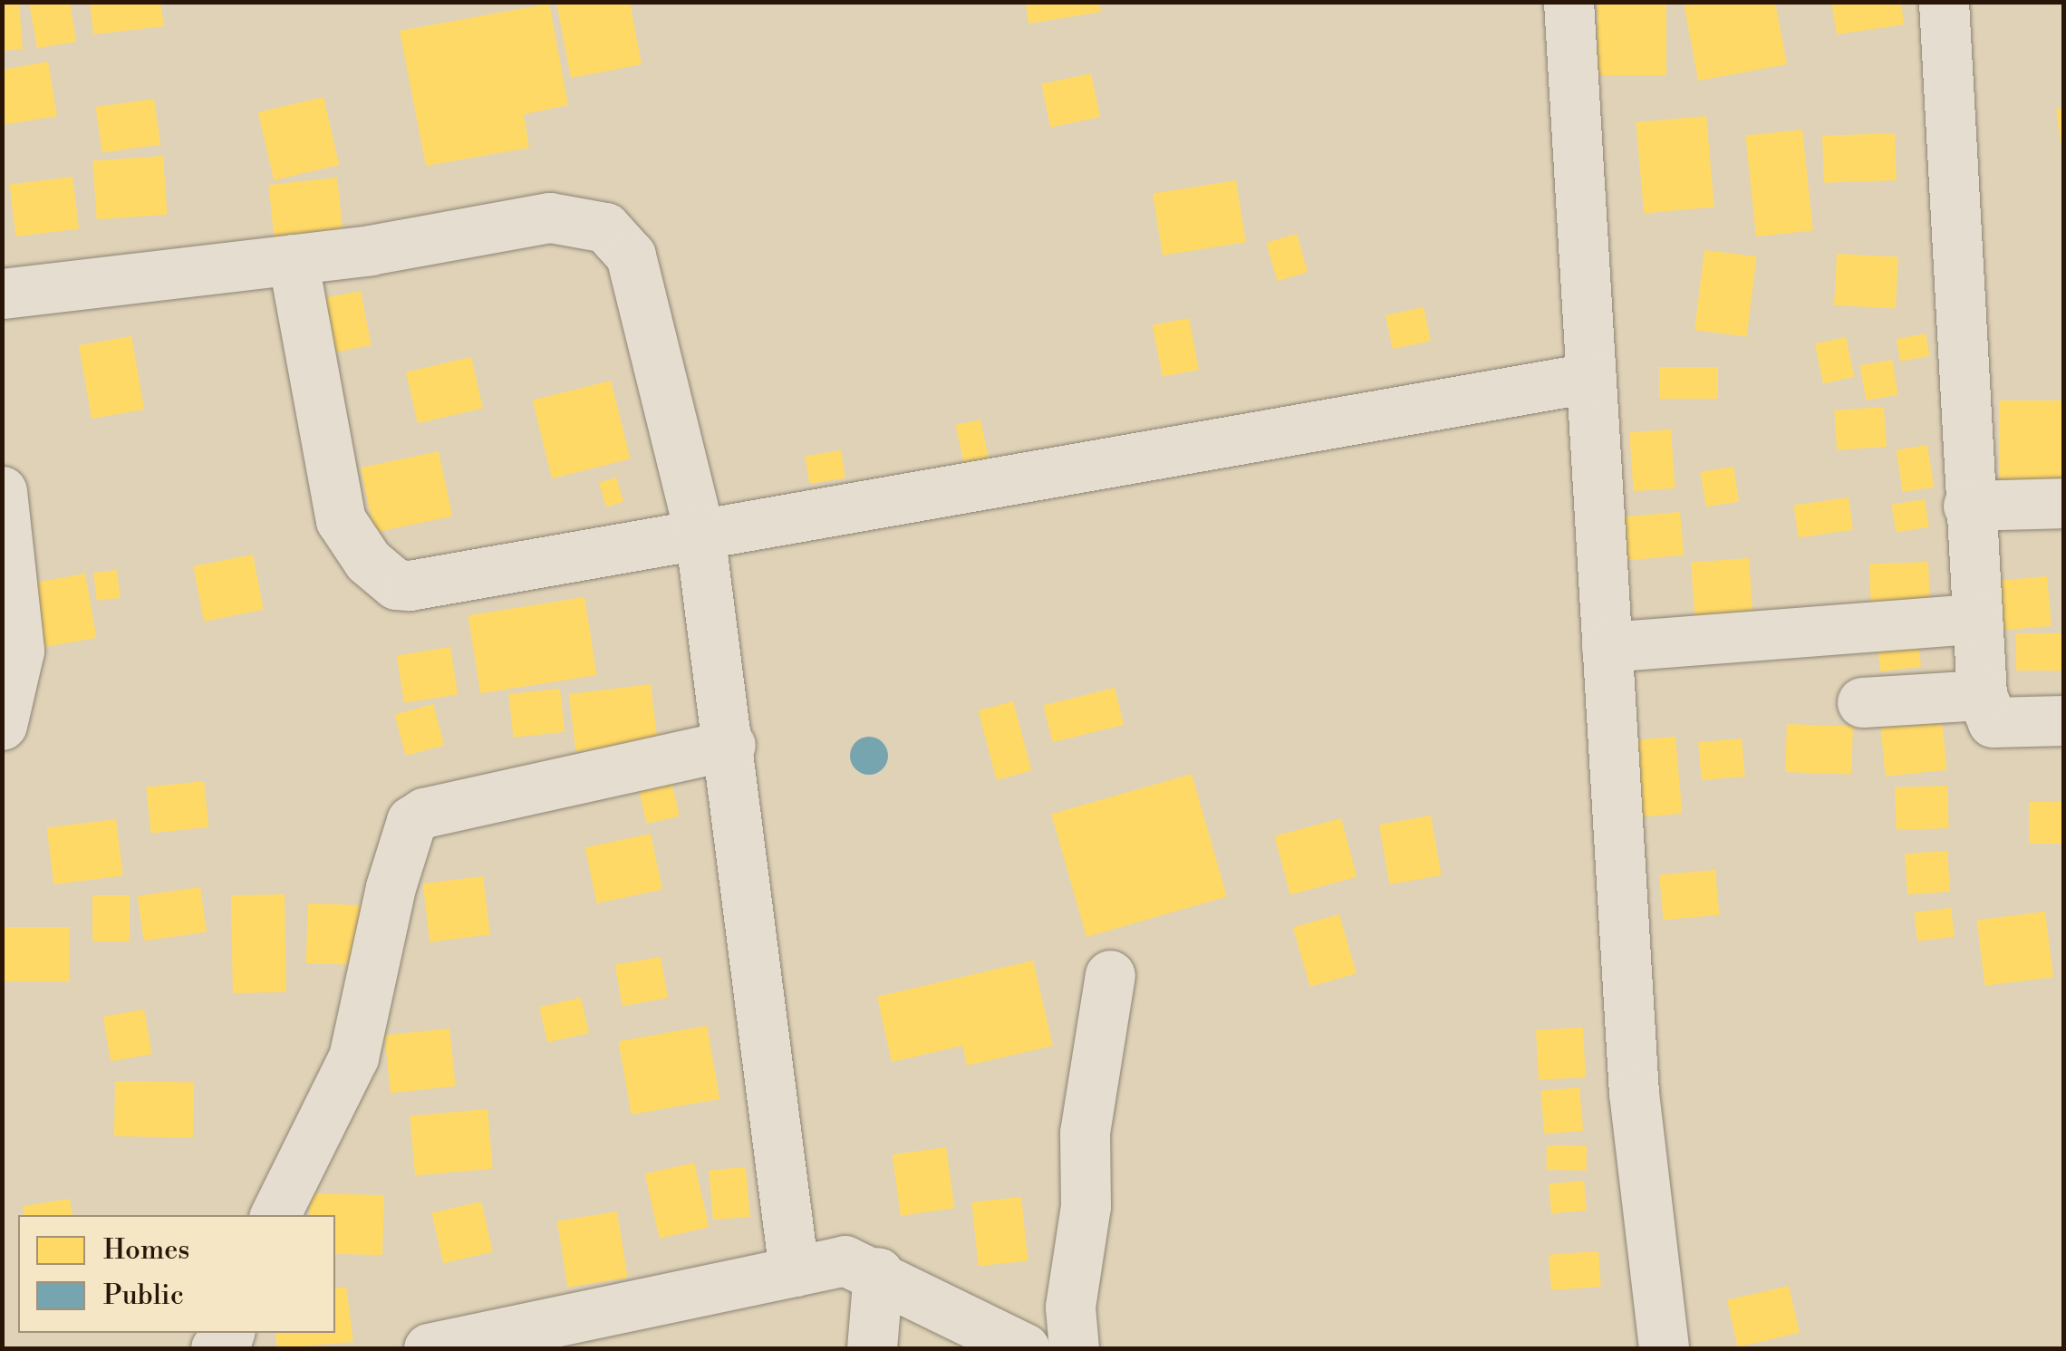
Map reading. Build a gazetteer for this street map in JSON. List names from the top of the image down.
{
  "legend": ["Homes", "Public"]
}
